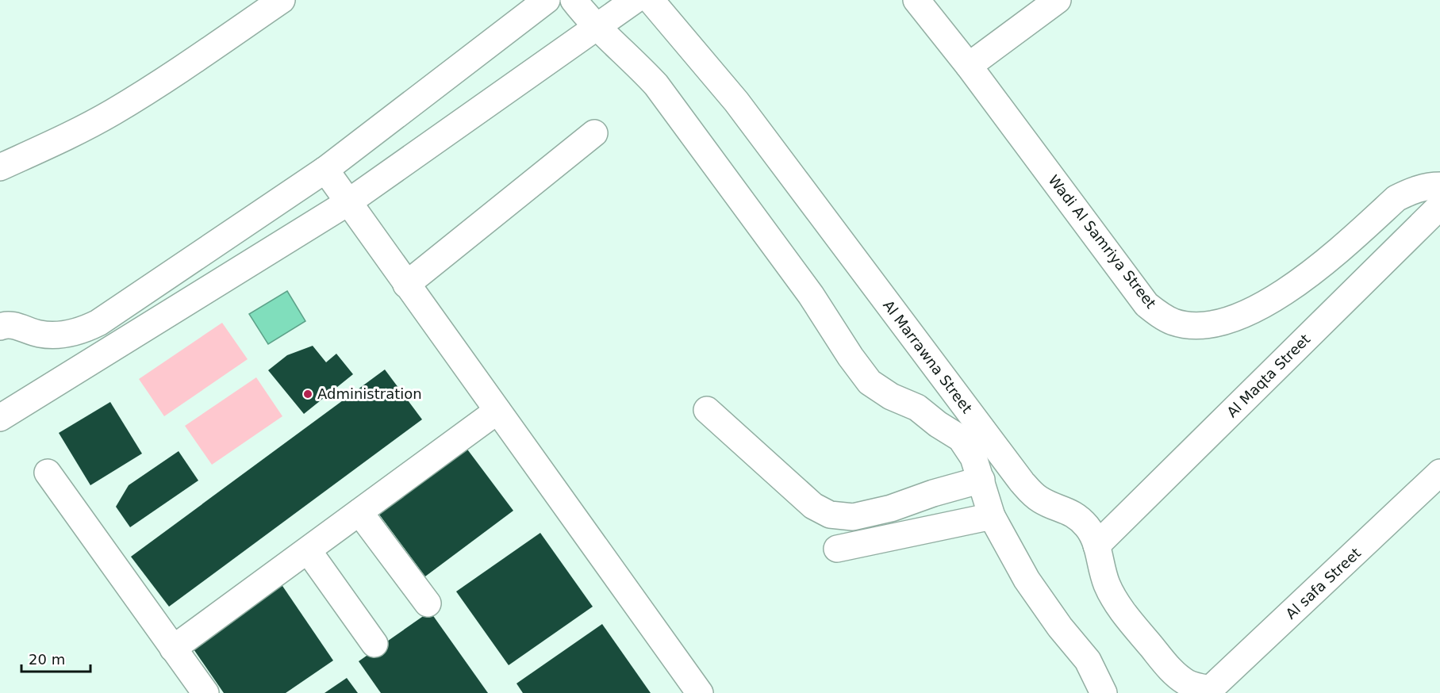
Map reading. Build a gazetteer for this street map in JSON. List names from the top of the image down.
{
  "streets": {
    "street": [
      "Wadi Al Samriya Street",
      "Al Marrawna Street",
      "Al Maqta Street",
      "Al safa Street"
    ]
  },
  "crossings": [
    ["Al Marrawna Street", "Al Maqta Street"],
    ["Al Marrawna Street", "Al safa Street"]
  ],
  "places": ["Administration"],
  "scale_bar": "20 m"
}
